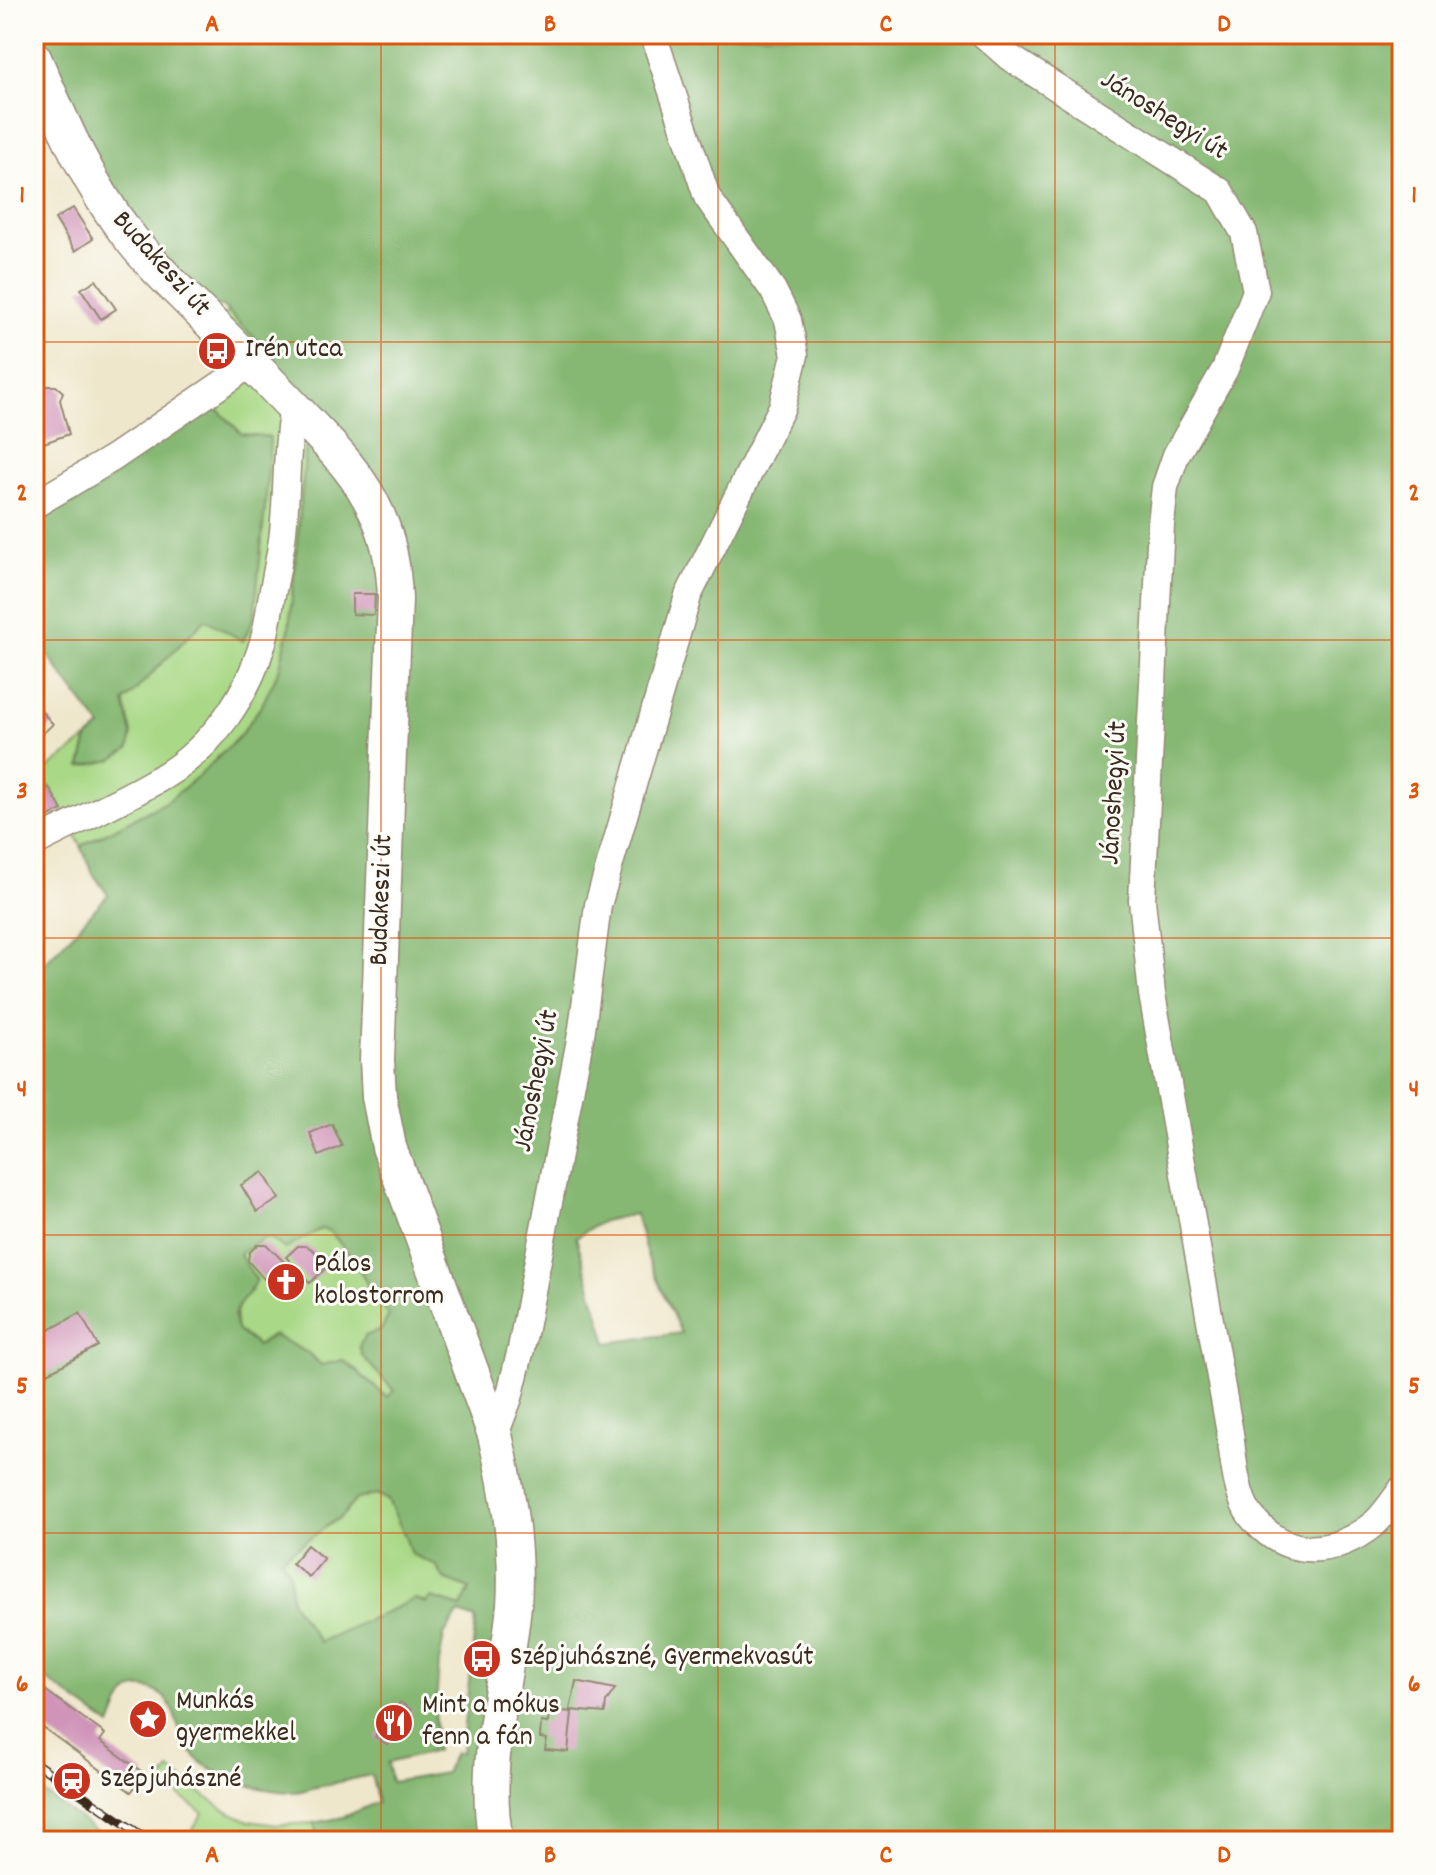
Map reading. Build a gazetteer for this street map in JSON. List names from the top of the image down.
{
  "streets": {
    "main road": ["Budakeszi út"],
    "street": ["Jánoshegyi út"]
  },
  "crossings": [
    ["Jánoshegyi út", "Budakeszi út"]
  ],
  "places": {
    "bus stop": ["Irén utca", "Szépjuhászné, Gyermekvasút"],
    "church": ["Pálos kolostorrom"],
    "place": ["Munkás gyermekkel"],
    "restaurant": ["Mint a mókus fenn a fán"],
    "station": ["Szépjuhászné"]
  },
  "grid": {
    "columns": [
      "A",
      "B",
      "C",
      "D"
    ],
    "rows": [
      "1",
      "2",
      "3",
      "4",
      "5",
      "6"
    ]
  }
}
